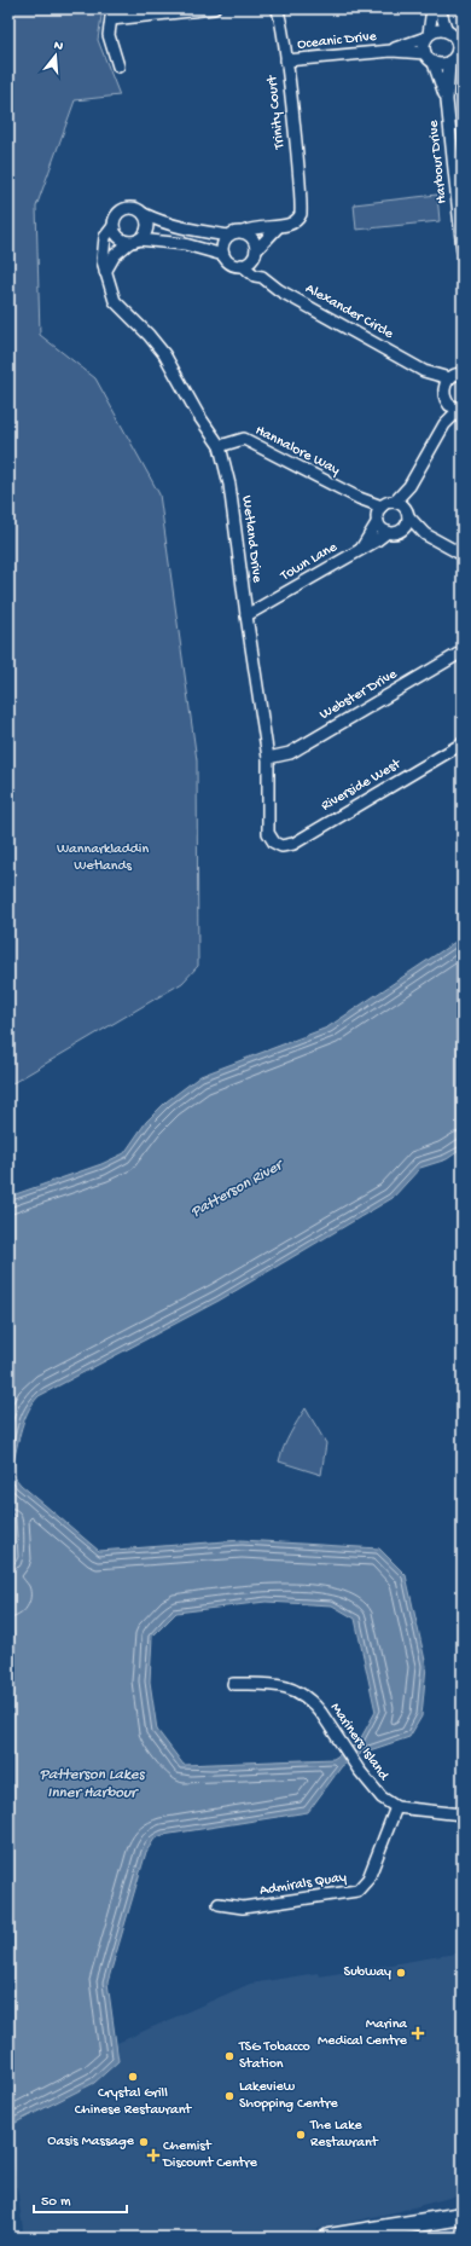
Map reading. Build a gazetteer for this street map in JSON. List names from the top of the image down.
{
  "streets": {
    "street": [
      "Oceanic Drive",
      "Trinity Court",
      "Harbour Drive",
      "Alexander Circle",
      "Hannalore Way",
      "Wetland Drive",
      "Town Lane",
      "Webster Drive",
      "Riverside West",
      "Mariners Island",
      "Admirals Quay"
    ]
  },
  "crossings": [
    ["Oceanic Drive", "Trinity Court"],
    ["Oceanic Drive", "Harbour Drive"],
    ["Hannalore Way", "Wetland Drive"],
    ["Hannalore Way", "Town Lane"],
    ["Wetland Drive", "Town Lane"],
    ["Wetland Drive", "Webster Drive"],
    ["Wetland Drive", "Riverside West"],
    ["Mariners Island", "Admirals Quay"]
  ],
  "water": ["Patterson River", "Patterson Lakes Inner Harbour"],
  "parks": ["Wannarkladdin Wetlands"],
  "places": {
    "other": [
      "Subway",
      "TSG Tobacco Station",
      "Crystal Grill Chinese Restaurant",
      "Lakeview Shopping Centre",
      "The Lake Restaurant",
      "Oasis Massage"
    ],
    "health": ["Marina Medical Centre", "Chemist Discount Centre"]
  },
  "scale_bar": "50 m",
  "north": "top"
}
